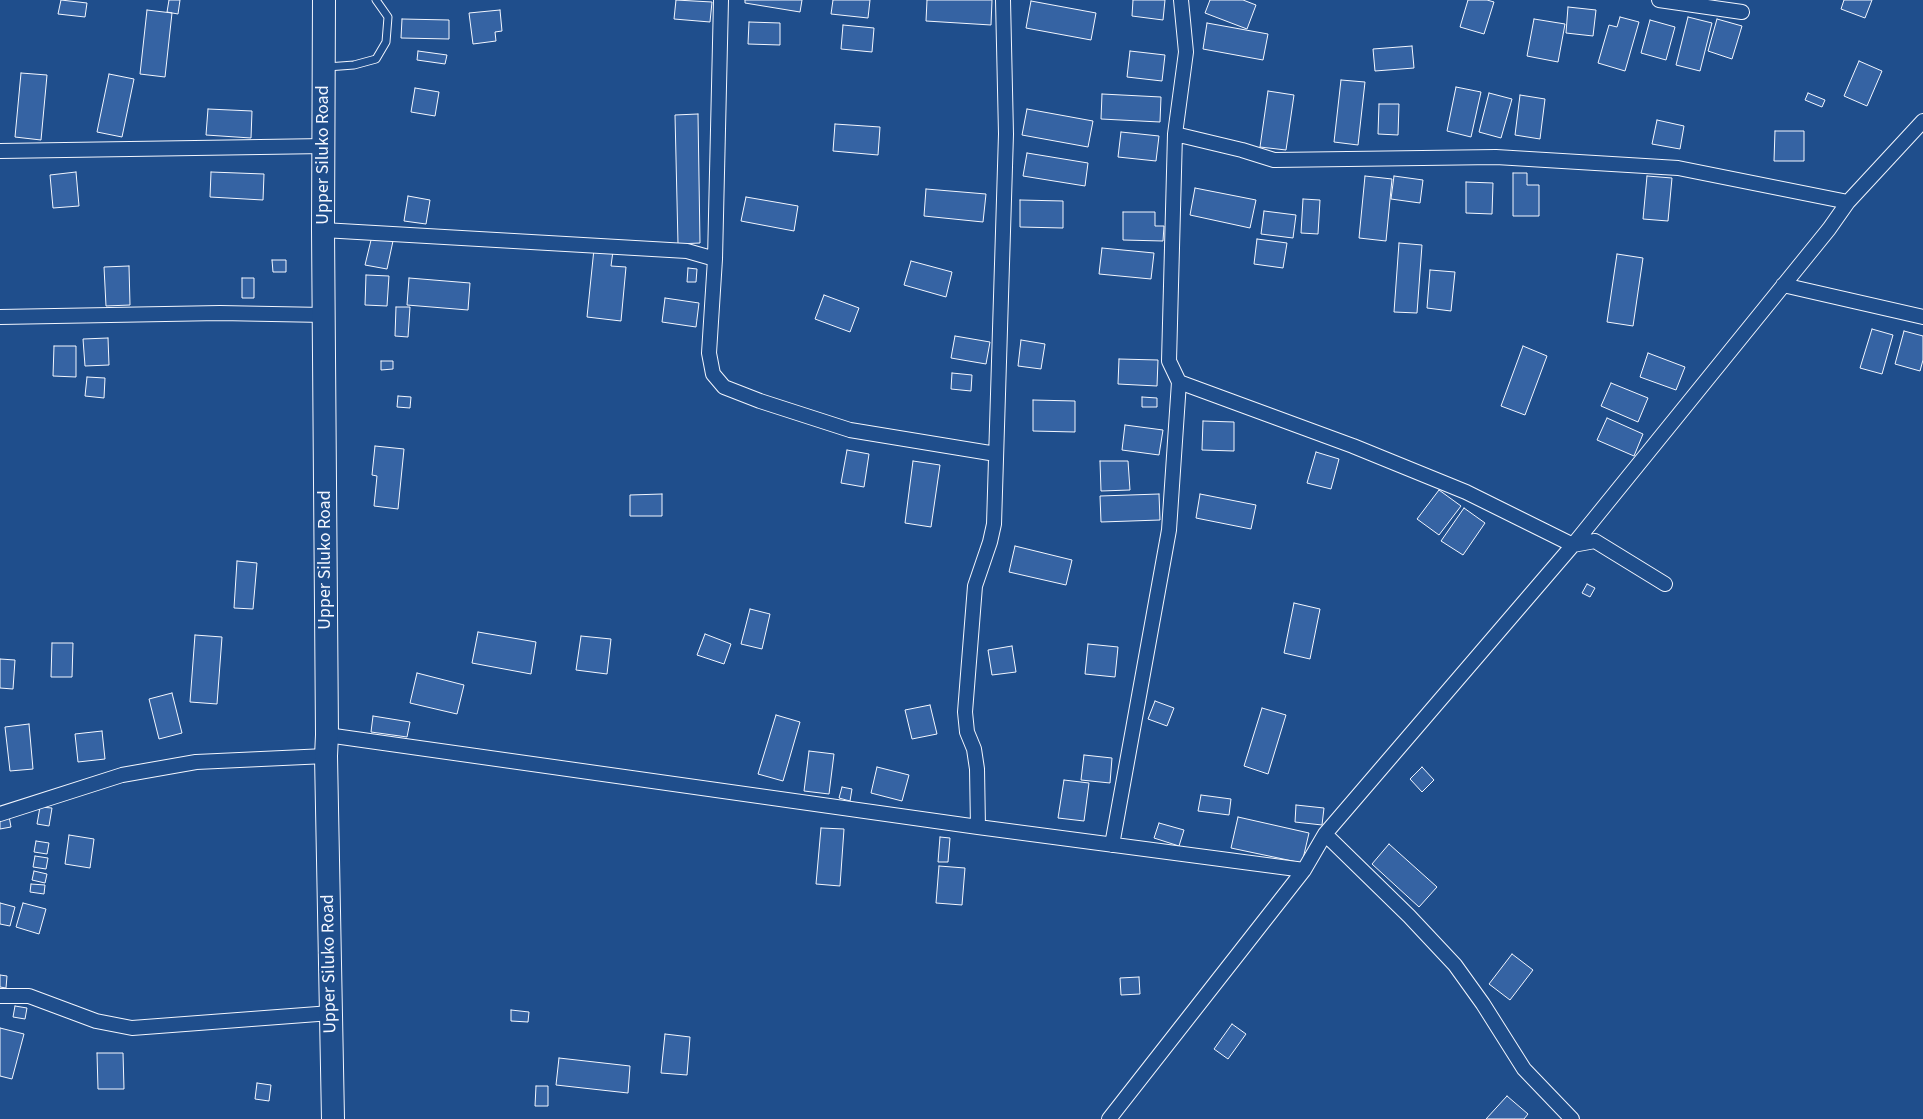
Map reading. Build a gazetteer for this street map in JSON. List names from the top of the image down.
{
  "streets": {
    "main road": ["Upper Siluko Road"]
  }
}
